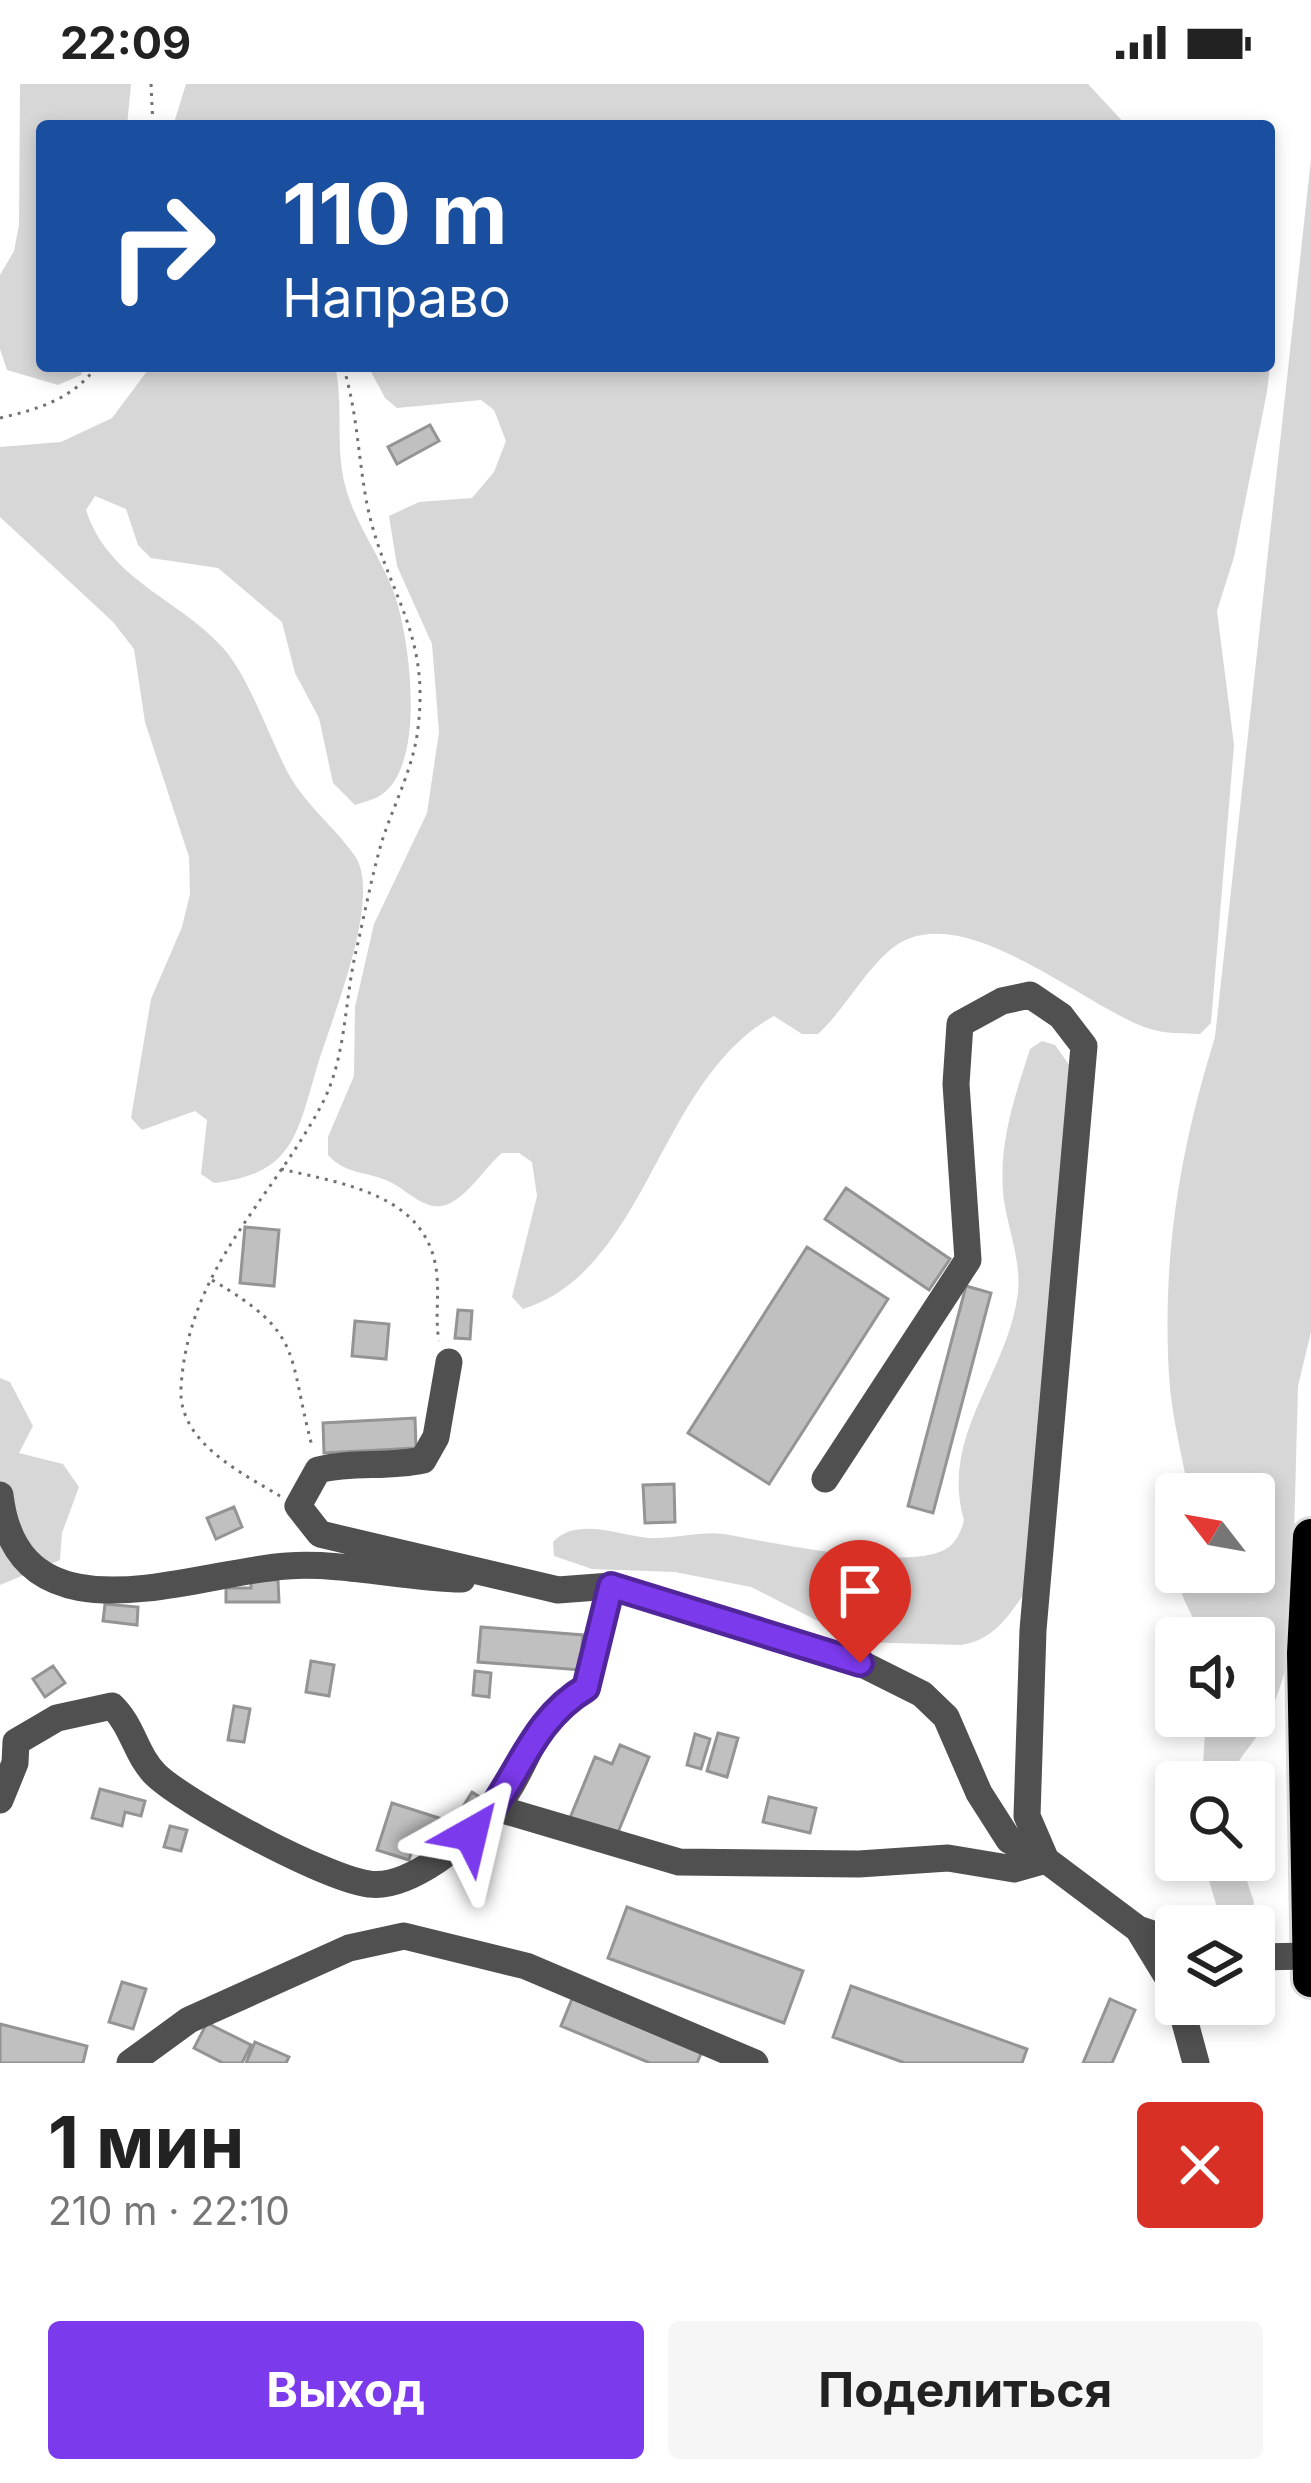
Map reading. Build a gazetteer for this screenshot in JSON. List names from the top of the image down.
{
  "north": "top left",
  "page": {
    "status": "22:09",
    "turn": ["110 m", "Направо"],
    "heading": ["1 мин", "210 m · 22:10"],
    "buttons": ["Выход", "Поделиться"]
  }
}
